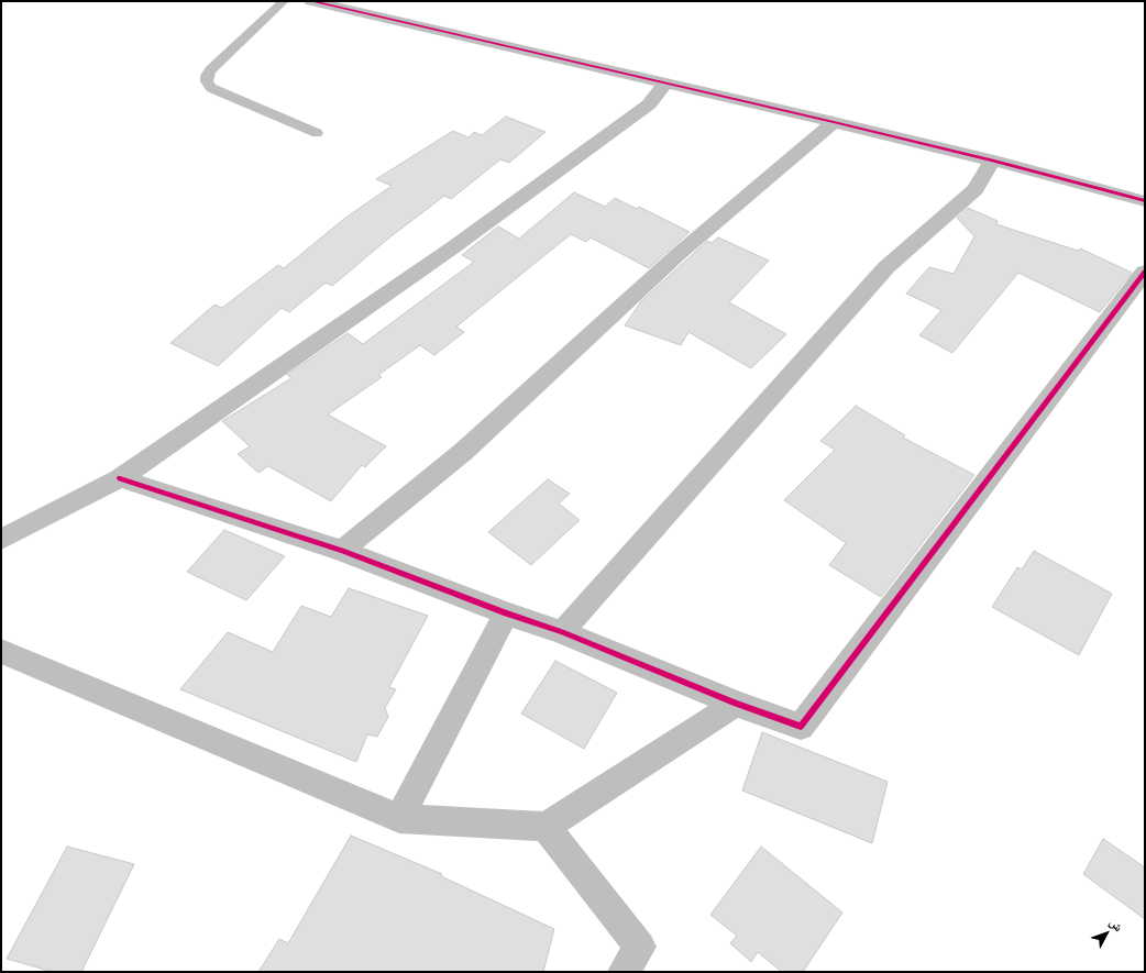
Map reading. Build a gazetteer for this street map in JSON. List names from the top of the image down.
{
  "north": "top right"
}
